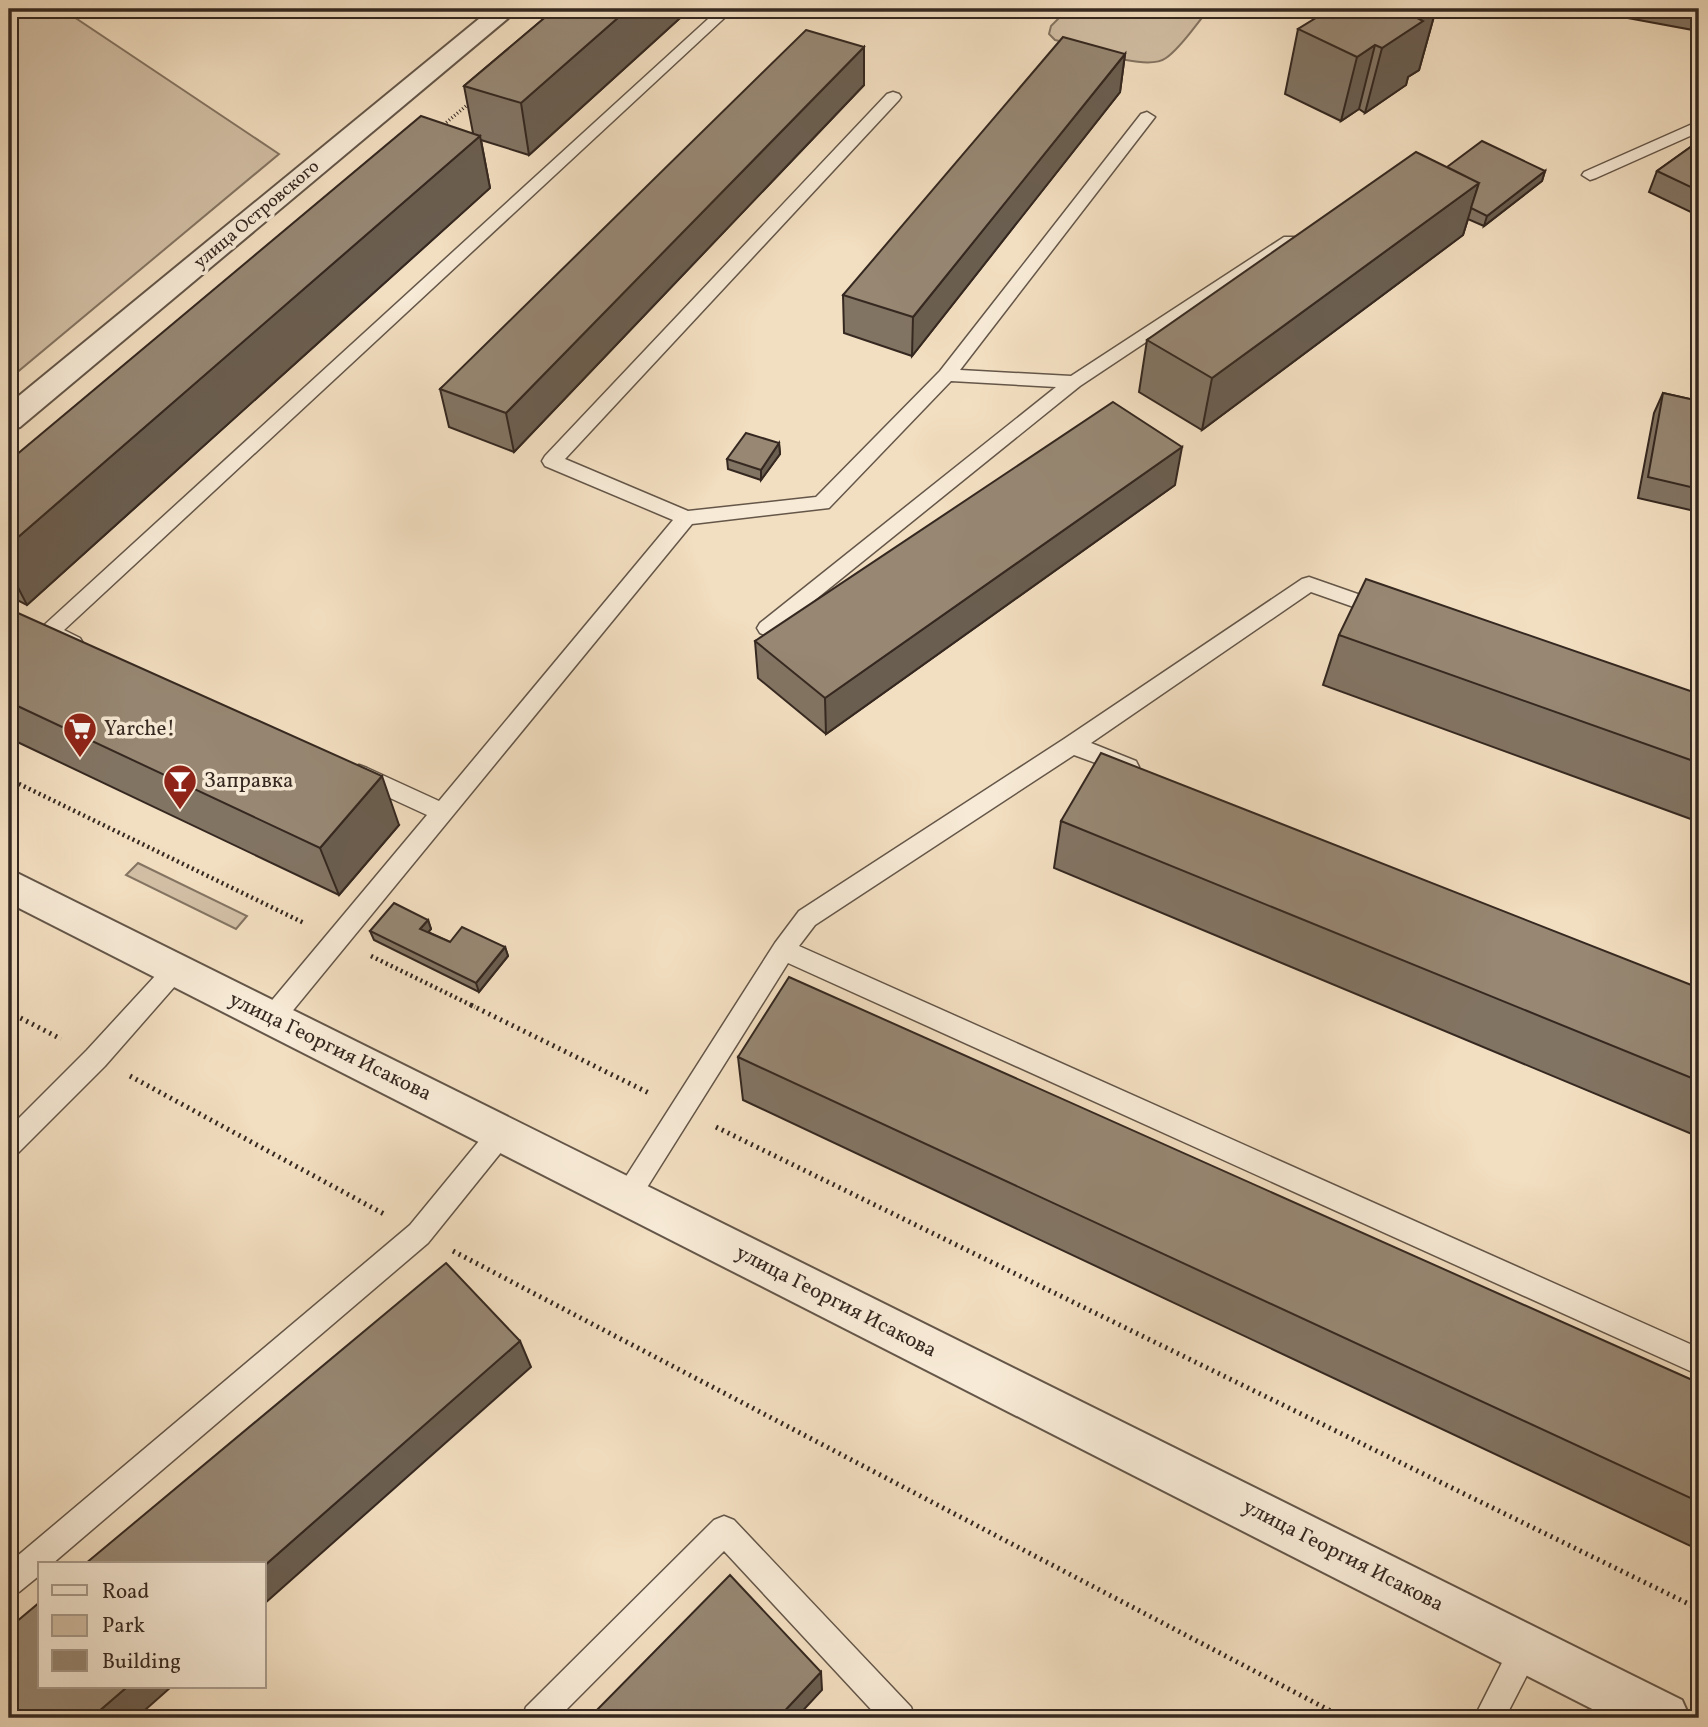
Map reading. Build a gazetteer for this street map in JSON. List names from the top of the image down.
{
  "streets": {
    "street": ["улица Островского", "улица Георгия Исакова"]
  },
  "places": {
    "supermarket": ["Yarche!"],
    "bar": ["Заправка"]
  },
  "legend": ["Road", "Park", "Building"]
}
